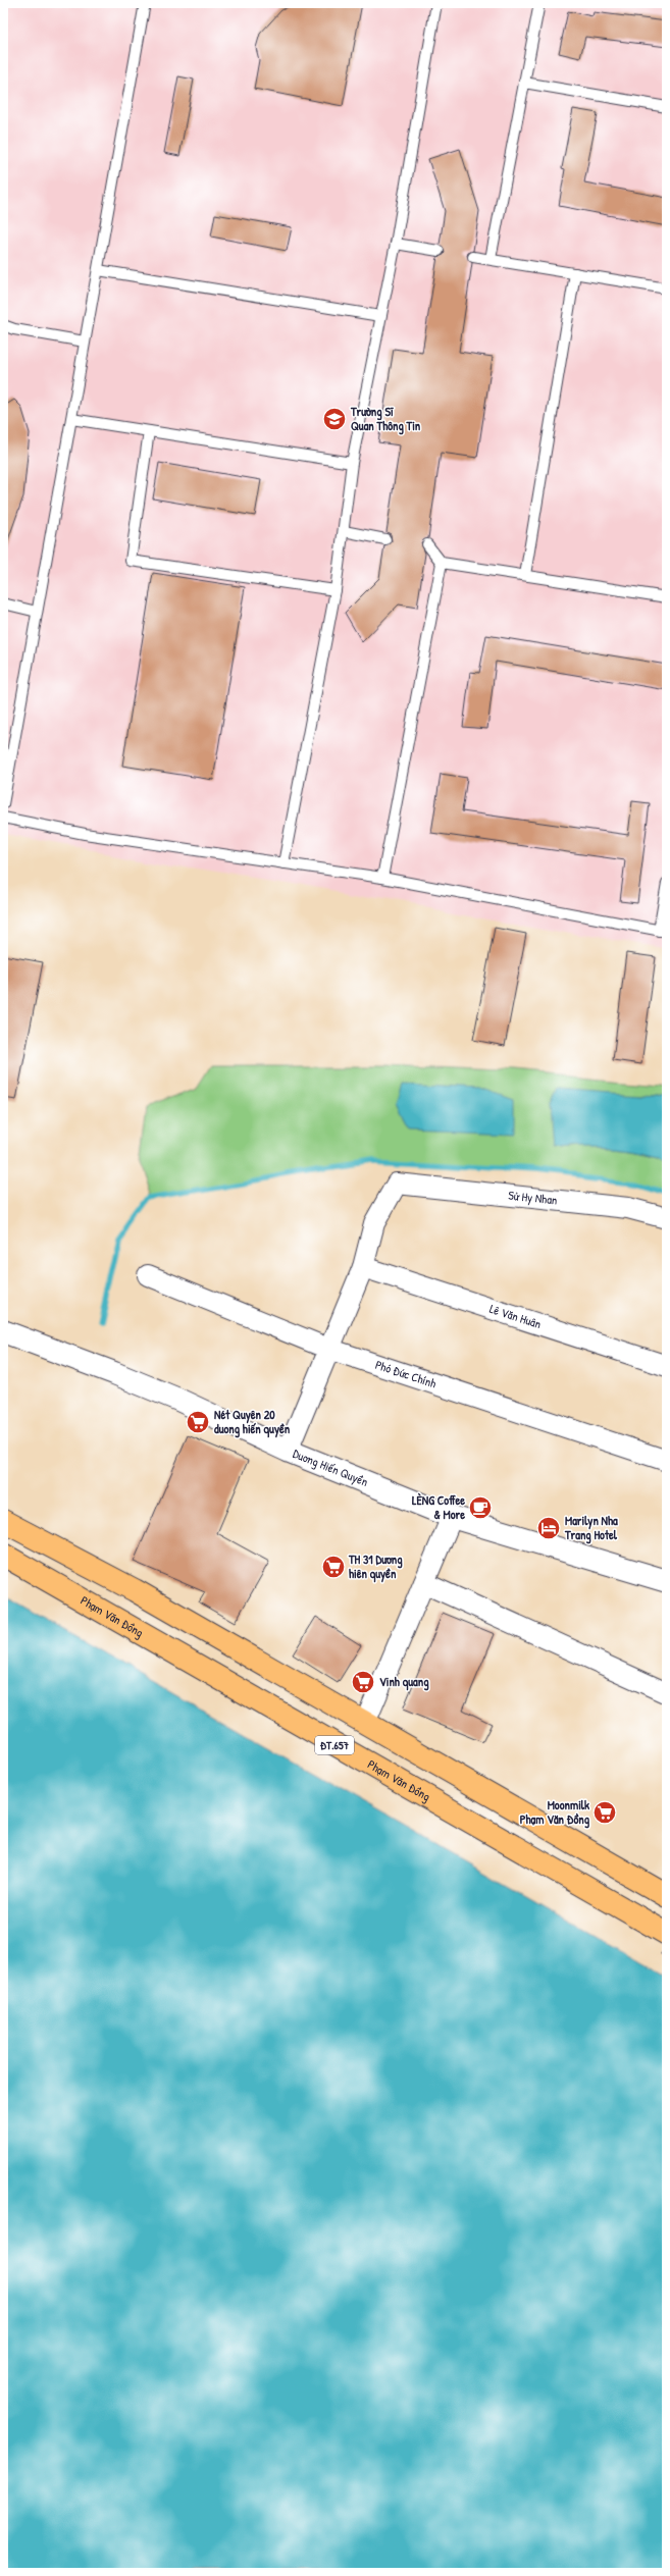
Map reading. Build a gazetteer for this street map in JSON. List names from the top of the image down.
{
  "streets": {
    "main road": ["Phạm Văn Đồng", "ĐT.657"],
    "street": [
      "Sử Hy Nhan",
      "Lê Văn Huân",
      "Phó Đức Chính",
      "Duơng Hiến Quyền"
    ]
  },
  "crossings": [
    ["Sử Hy Nhan", "Lê Văn Huân"]
  ],
  "places": {
    "school or university": ["Trường Sĩ Quan Thông Tin"],
    "supermarket": [
      "Nét Quyên 20 duong hiến quyền",
      "TH 31 Dương hiên quyền",
      "Vinh quang",
      "Moonmilk Phạm Văn Đồng"
    ],
    "cafe": ["LÈNG Coffee & More"],
    "hotel": ["Marilyn Nha Trang Hotel"]
  }
}
